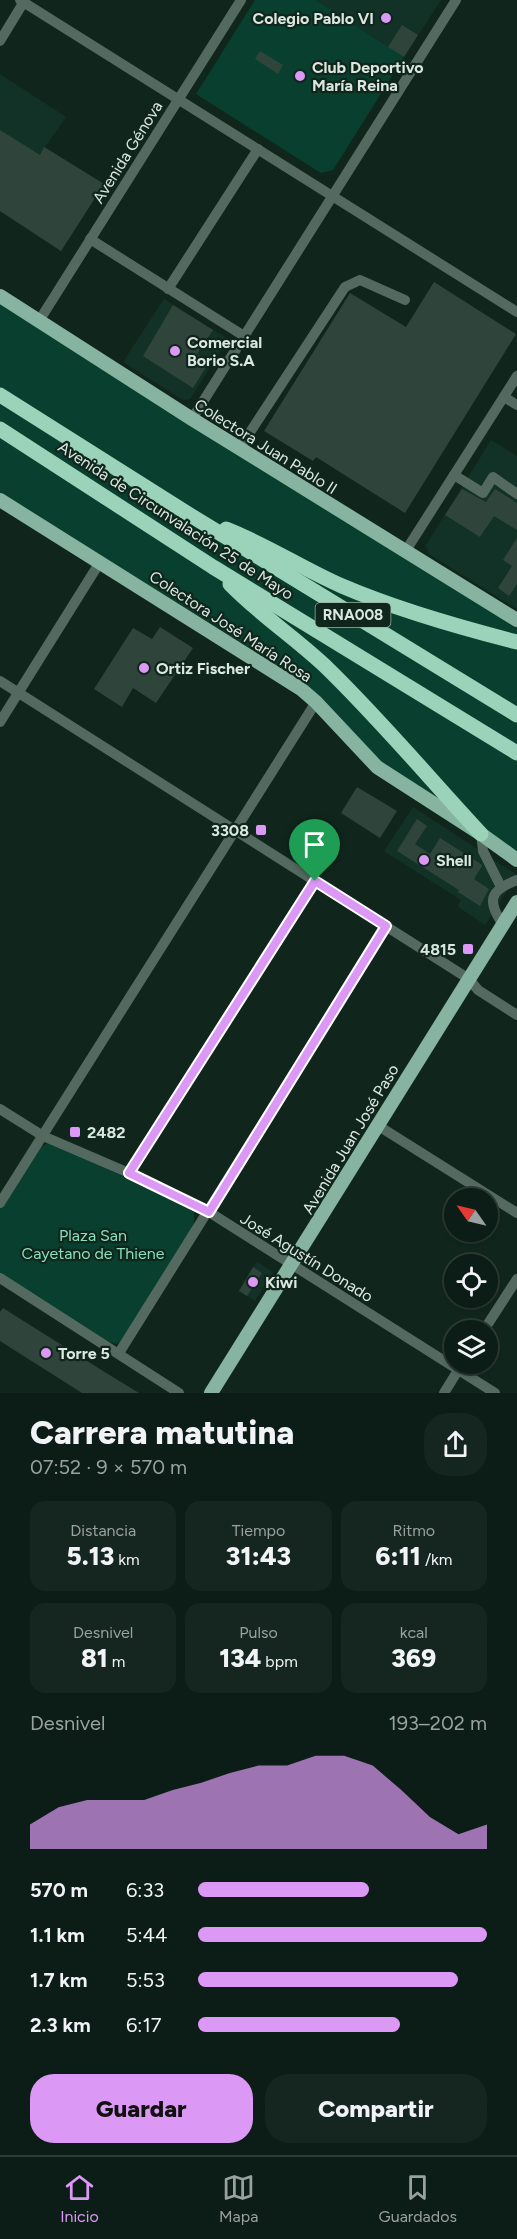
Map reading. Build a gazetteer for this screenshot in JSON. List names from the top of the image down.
{
  "streets": {
    "highway": ["Avenida de Circunvalación 25 de Mayo", "RNA008"],
    "main road": ["Colectora Juan Pablo II", "Colectora José María Rosa", "Avenida Juan José Paso"],
    "street": ["Avenida Génova", "José Agustín Donado"]
  },
  "crossings": [
    ["Avenida Génova", "Colectora Juan Pablo II"],
    ["Avenida Juan José Paso", "José Agustín Donado"]
  ],
  "parks": ["Plaza San Cayetano de Thiene"],
  "places": {
    "other": [
      "Colegio Pablo VI",
      "Club Deportivo María Reina",
      "Comercial Borio S.A",
      "Ortiz Fischer",
      "Shell",
      "Kiwi",
      "Torre 5"
    ],
    "transit": ["3308", "4815", "2482"]
  },
  "north": "top left",
  "page": {
    "heading": ["Carrera matutina", "07:52 · 9 × 570 m"],
    "stats": [
      ["Distancia", "5.13 km"],
      ["Tiempo", "31:43"],
      ["Ritmo", "6:11 /km"],
      ["Desnivel", "81 m"],
      ["Pulso", "134 bpm"],
      ["kcal", "369"]
    ],
    "chart": ["Desnivel", "193–202 m"],
    "list": [
      {
        "name": "570 m",
        "note": "6:33"
      },
      {
        "name": "1.1 km",
        "note": "5:44"
      },
      {
        "name": "1.7 km",
        "note": "5:53"
      },
      {
        "name": "2.3 km",
        "note": "6:17"
      }
    ],
    "buttons": ["Guardar", "Compartir"],
    "tabs": ["Inicio", "Mapa", "Guardados"]
  }
}
